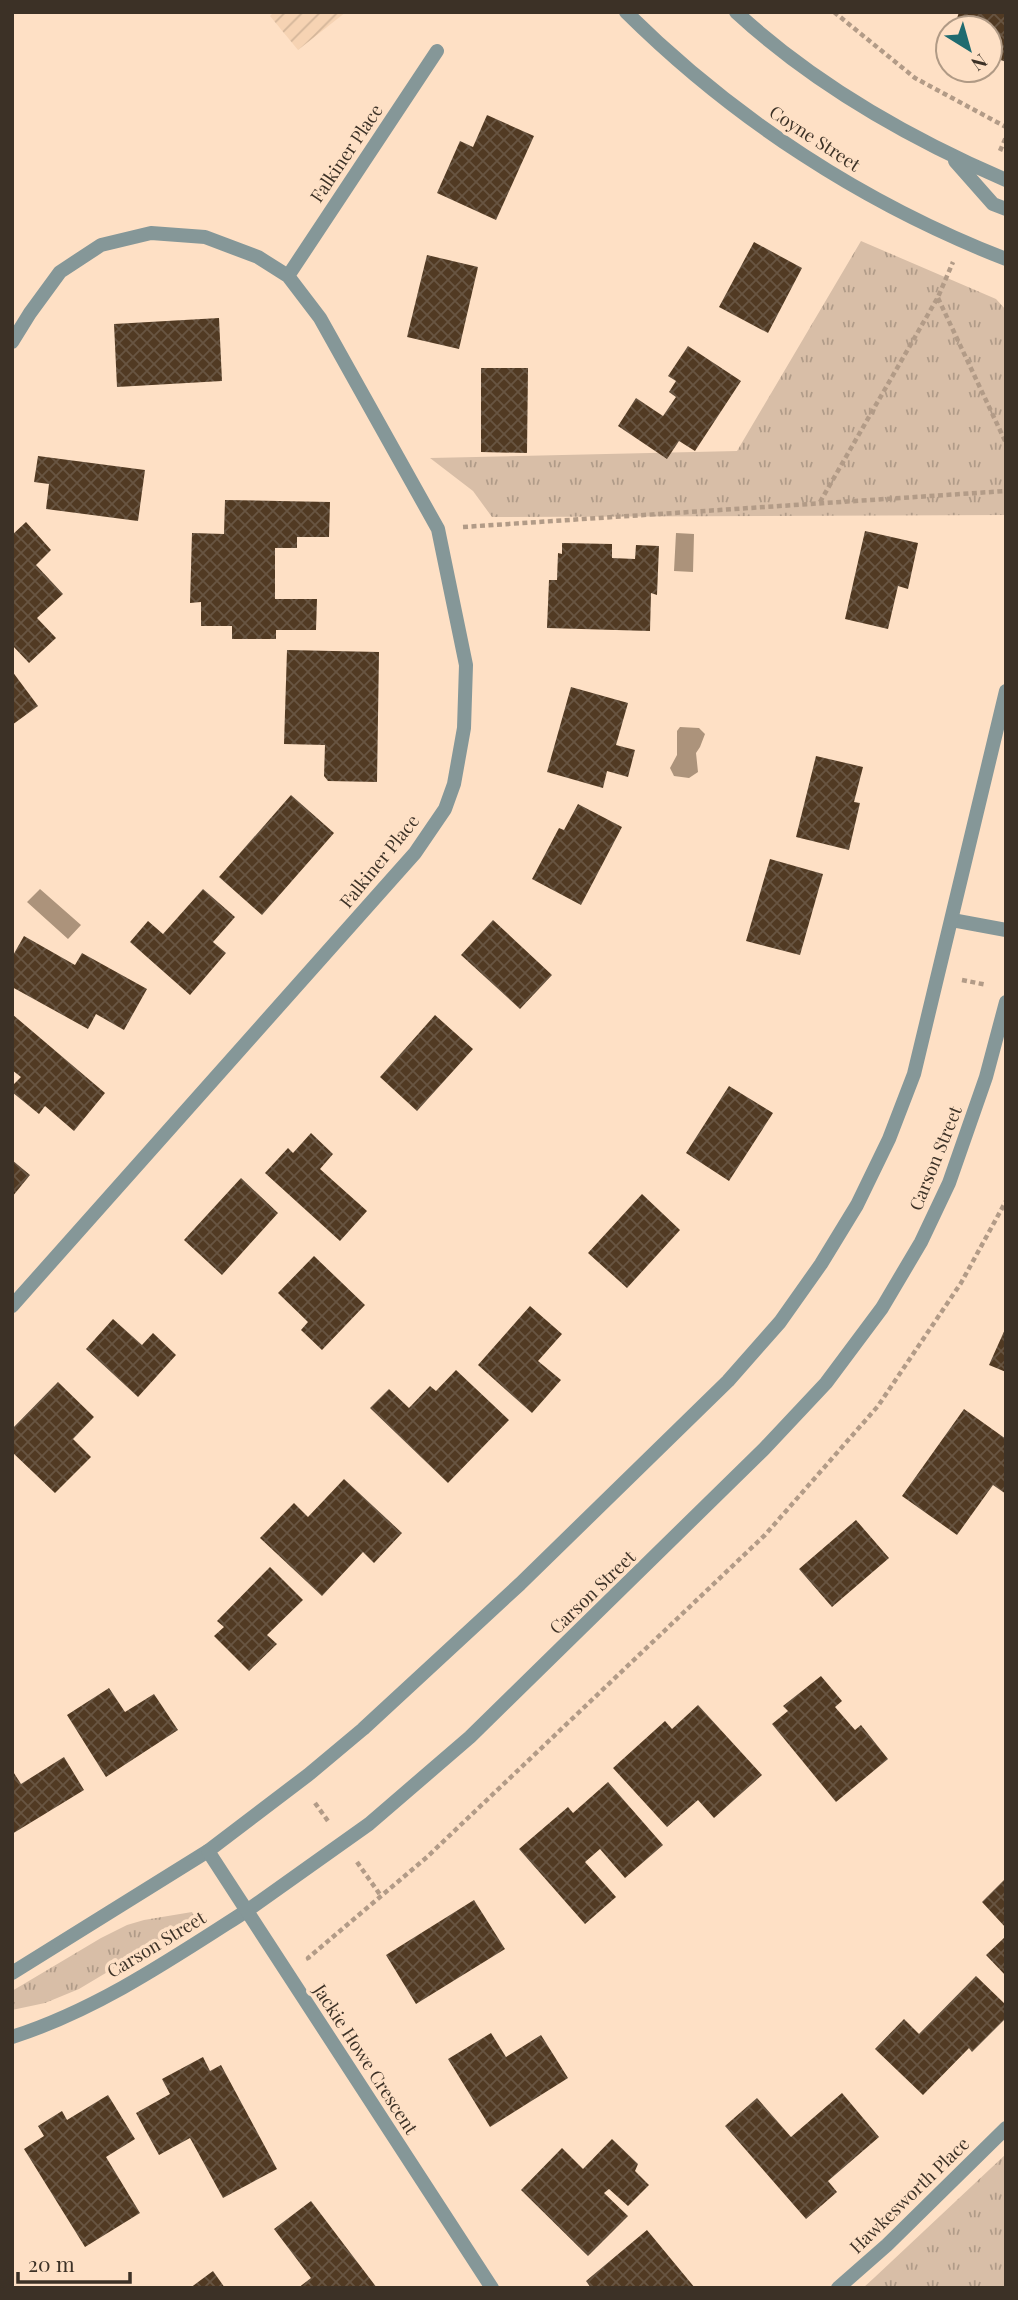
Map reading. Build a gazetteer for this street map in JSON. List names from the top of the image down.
{
  "streets": {
    "street": [
      "Coyne Street",
      "Falkiner Place",
      "Carson Street",
      "Jackie Howe Crescent",
      "Hawkesworth Place"
    ]
  },
  "crossings": [
    ["Carson Street", "Jackie Howe Crescent"]
  ],
  "scale_bar": "20 m",
  "north": "bottom right"
}
